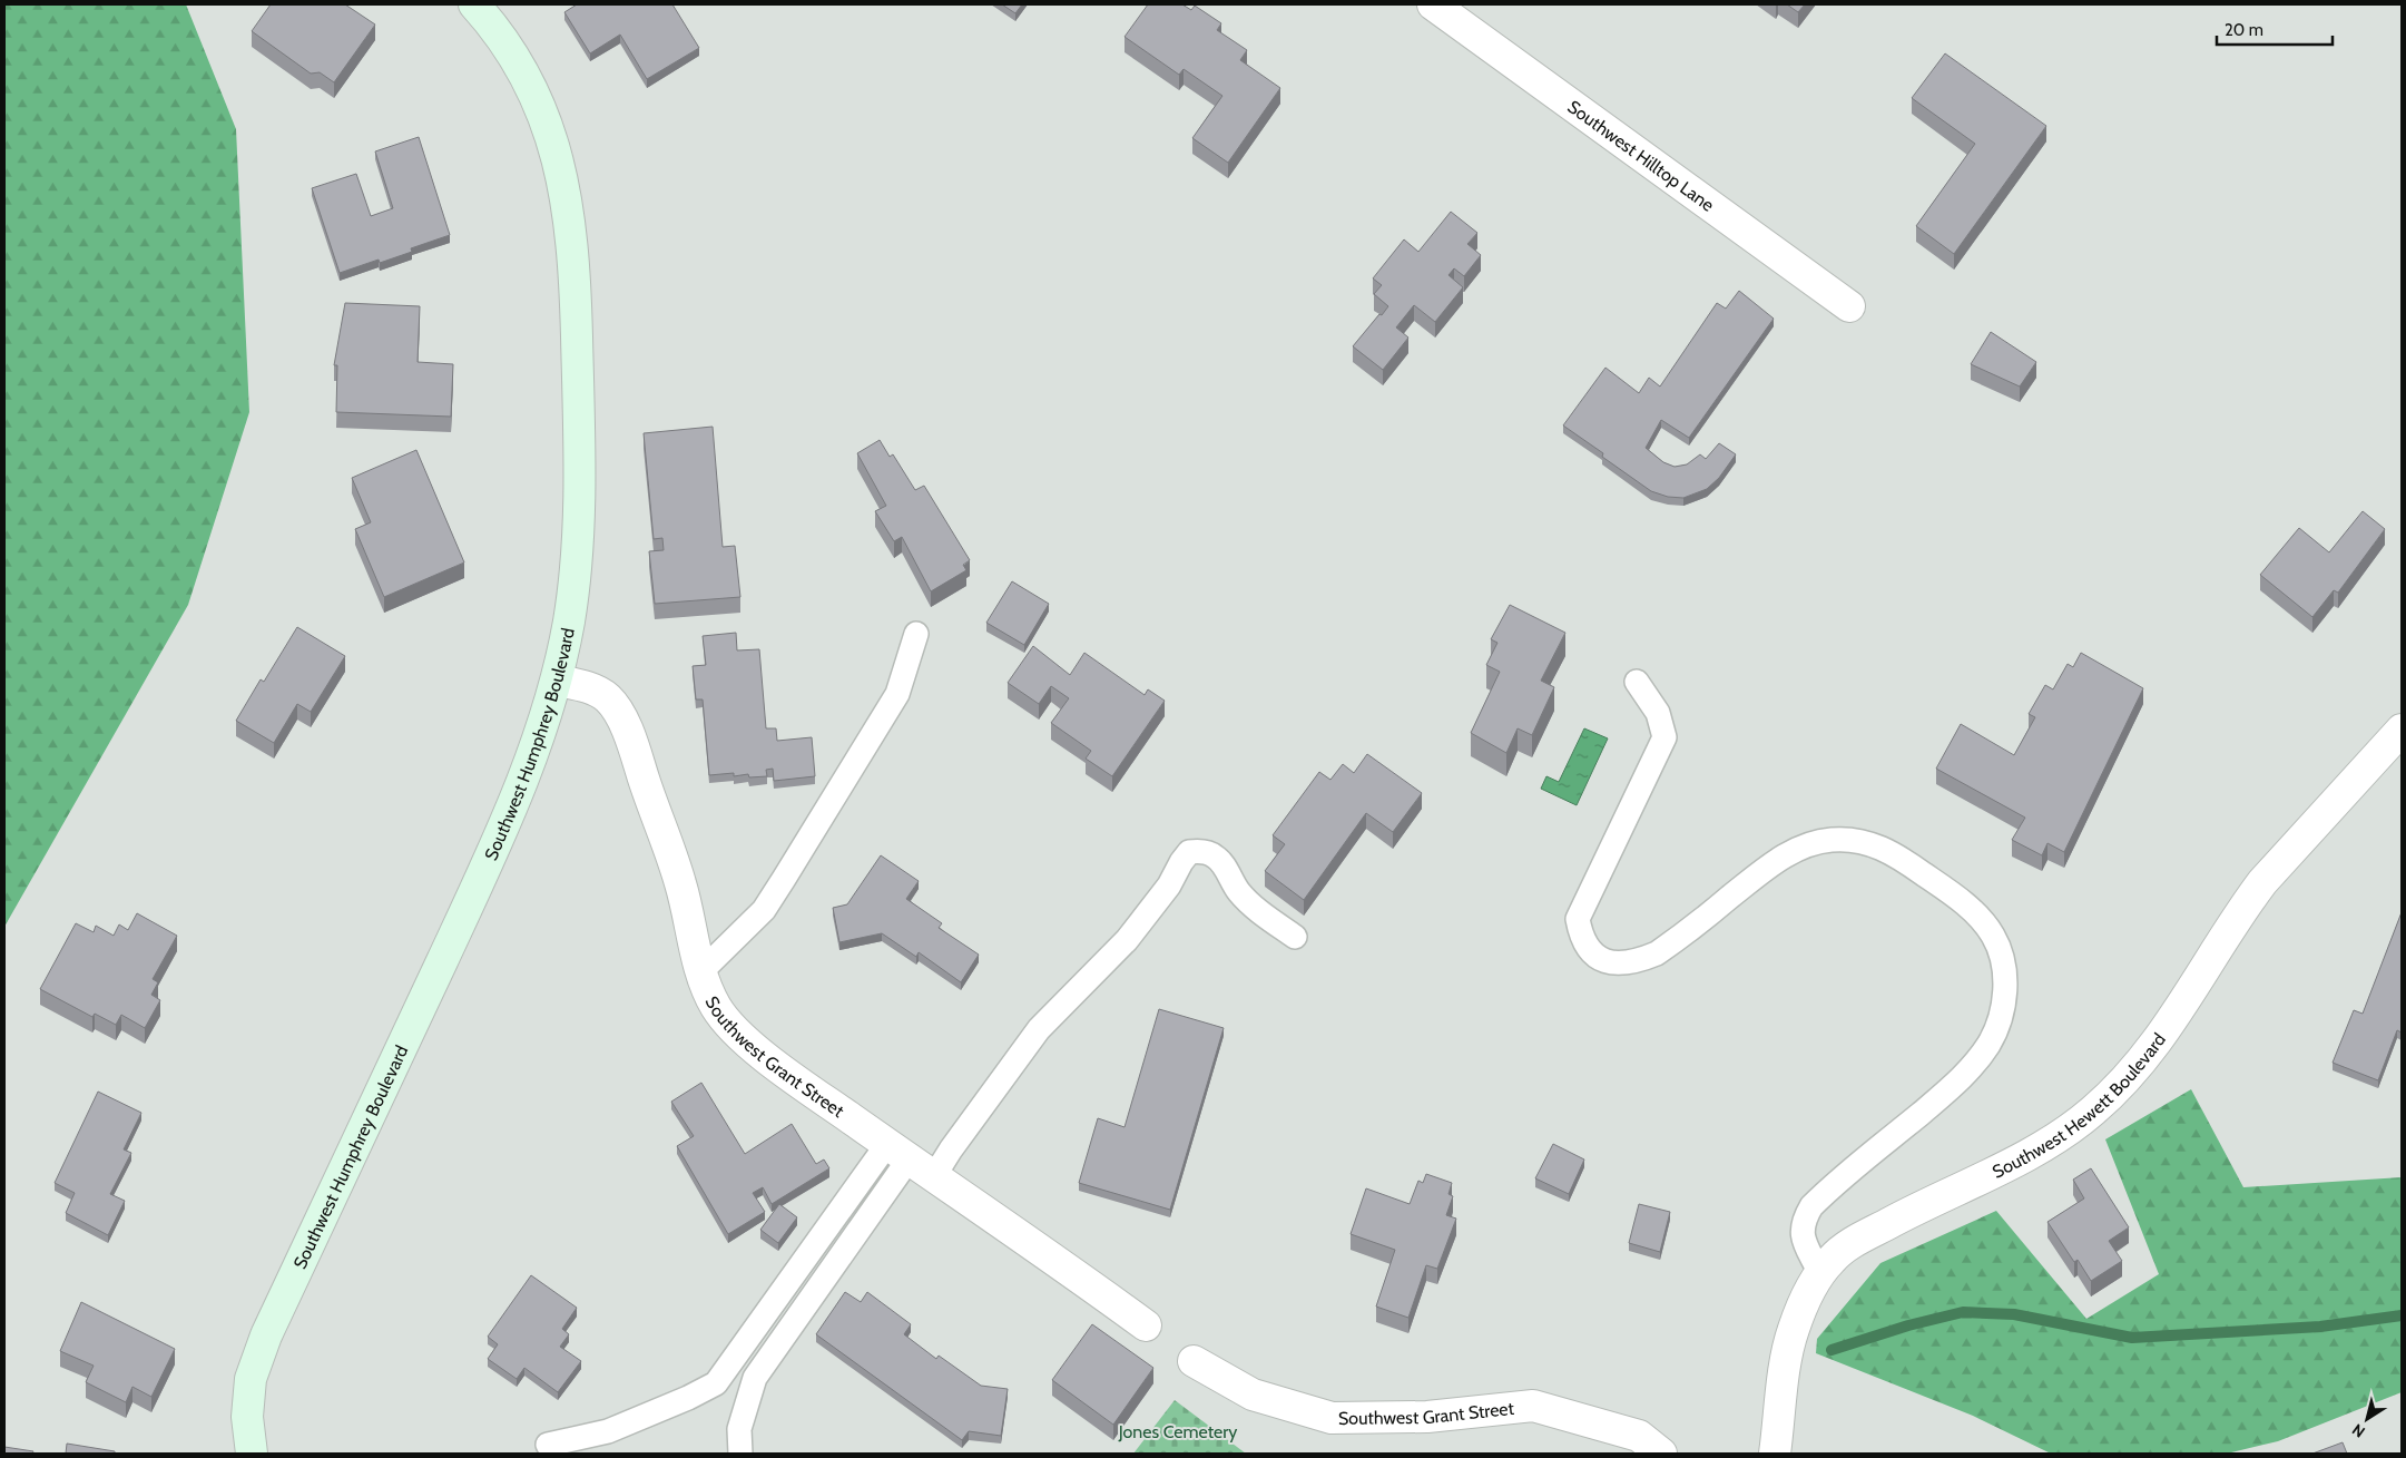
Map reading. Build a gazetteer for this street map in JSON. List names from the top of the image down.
{
  "streets": {
    "main road": ["Southwest Humphrey Boulevard"],
    "street": ["Southwest Hilltop Lane", "Southwest Grant Street", "Southwest Hewett Boulevard"]
  },
  "crossings": [
    ["Southwest Humphrey Boulevard", "Southwest Grant Street"]
  ],
  "parks": ["Jones Cemetery"],
  "scale_bar": "20 m",
  "north": "bottom left"
}
